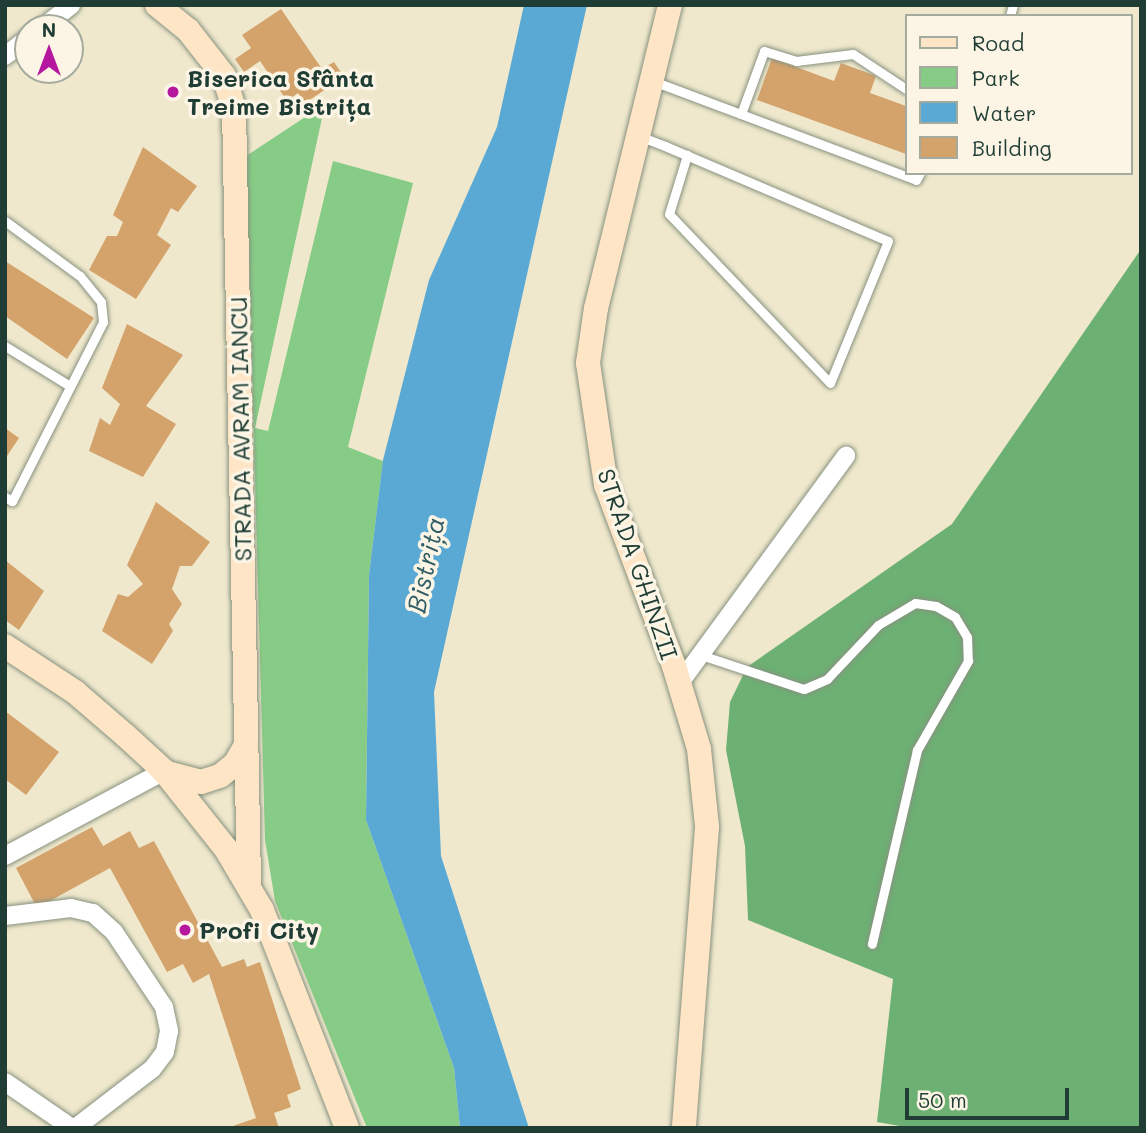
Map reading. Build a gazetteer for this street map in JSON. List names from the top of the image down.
{
  "streets": {
    "street": ["STRADA AVRAM IANCU", "STRADA GHINZII"]
  },
  "water": ["Bistrița"],
  "places": ["Biserica Sfânta Treime Bistrița", "Profi City"],
  "legend": [
    "Road",
    "Park",
    "Water",
    "Building"
  ],
  "scale_bar": "50 m",
  "north": "top"
}
